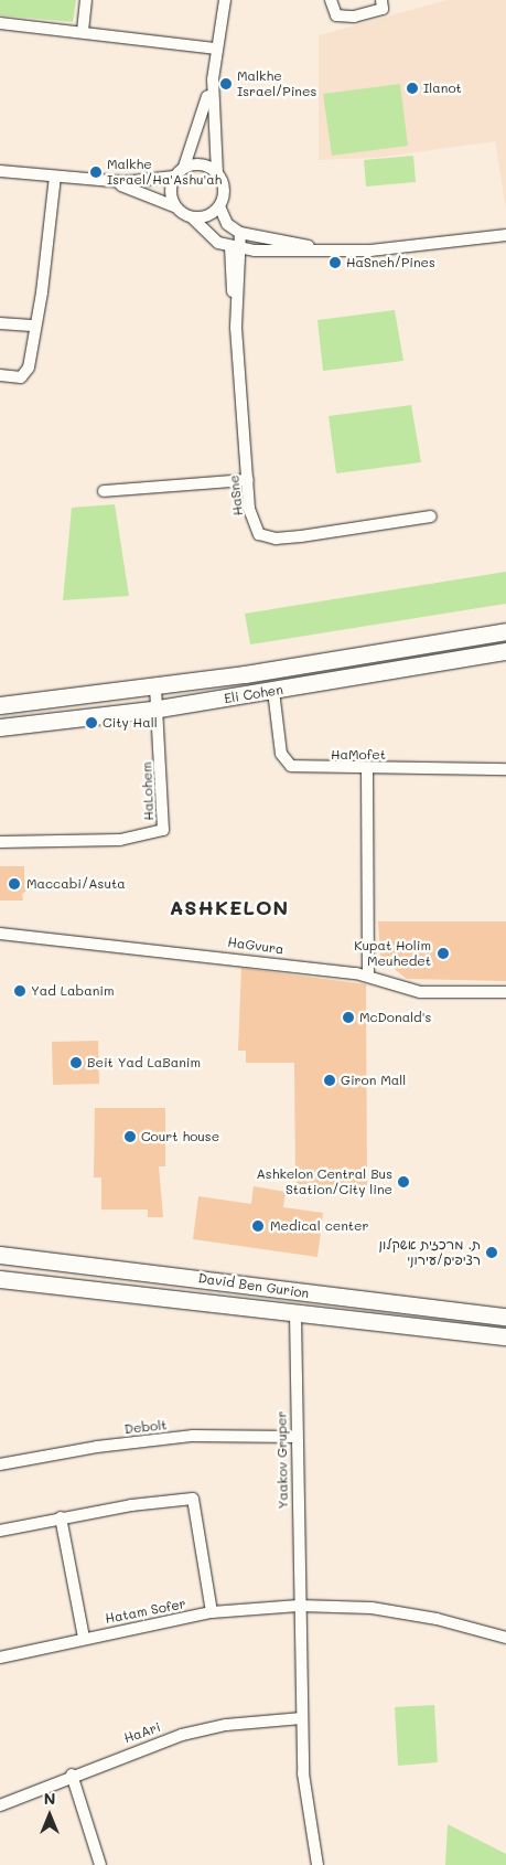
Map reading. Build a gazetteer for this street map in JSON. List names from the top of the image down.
{
  "streets": {
    "street": [
      "HaSne",
      "Eli Cohen",
      "HaMofet",
      "HaLohem",
      "HaGvura",
      "David Ben Gurion",
      "Debolt",
      "Yaakov Gruper",
      "Hatam Sofer",
      "HaAri"
    ]
  },
  "crossings": [
    ["Eli Cohen", "HaMofet"],
    ["Eli Cohen", "HaLohem"],
    ["David Ben Gurion", "Yaakov Gruper"],
    ["Debolt", "Yaakov Gruper"],
    ["Yaakov Gruper", "Hatam Sofer"],
    ["Yaakov Gruper", "HaAri"]
  ],
  "districts": ["ASHKELON"],
  "places": [
    "Malkhe Israel/Pines",
    "Ilanot",
    "Malkhe Israel/Ha'Ashu'ah",
    "HaSneh/Pines",
    "City Hall",
    "Maccabi/Asuta",
    "Kupat Holim Meuhedet",
    "Yad Labanim",
    "McDonald's",
    "Beit Yad LaBanim",
    "Giron Mall",
    "Court house",
    "Ashkelon Central Bus Station/City line",
    "Medical center",
    "ת. מרכזית אשקלון רציפים/עירוני"
  ],
  "north": "top"
}
